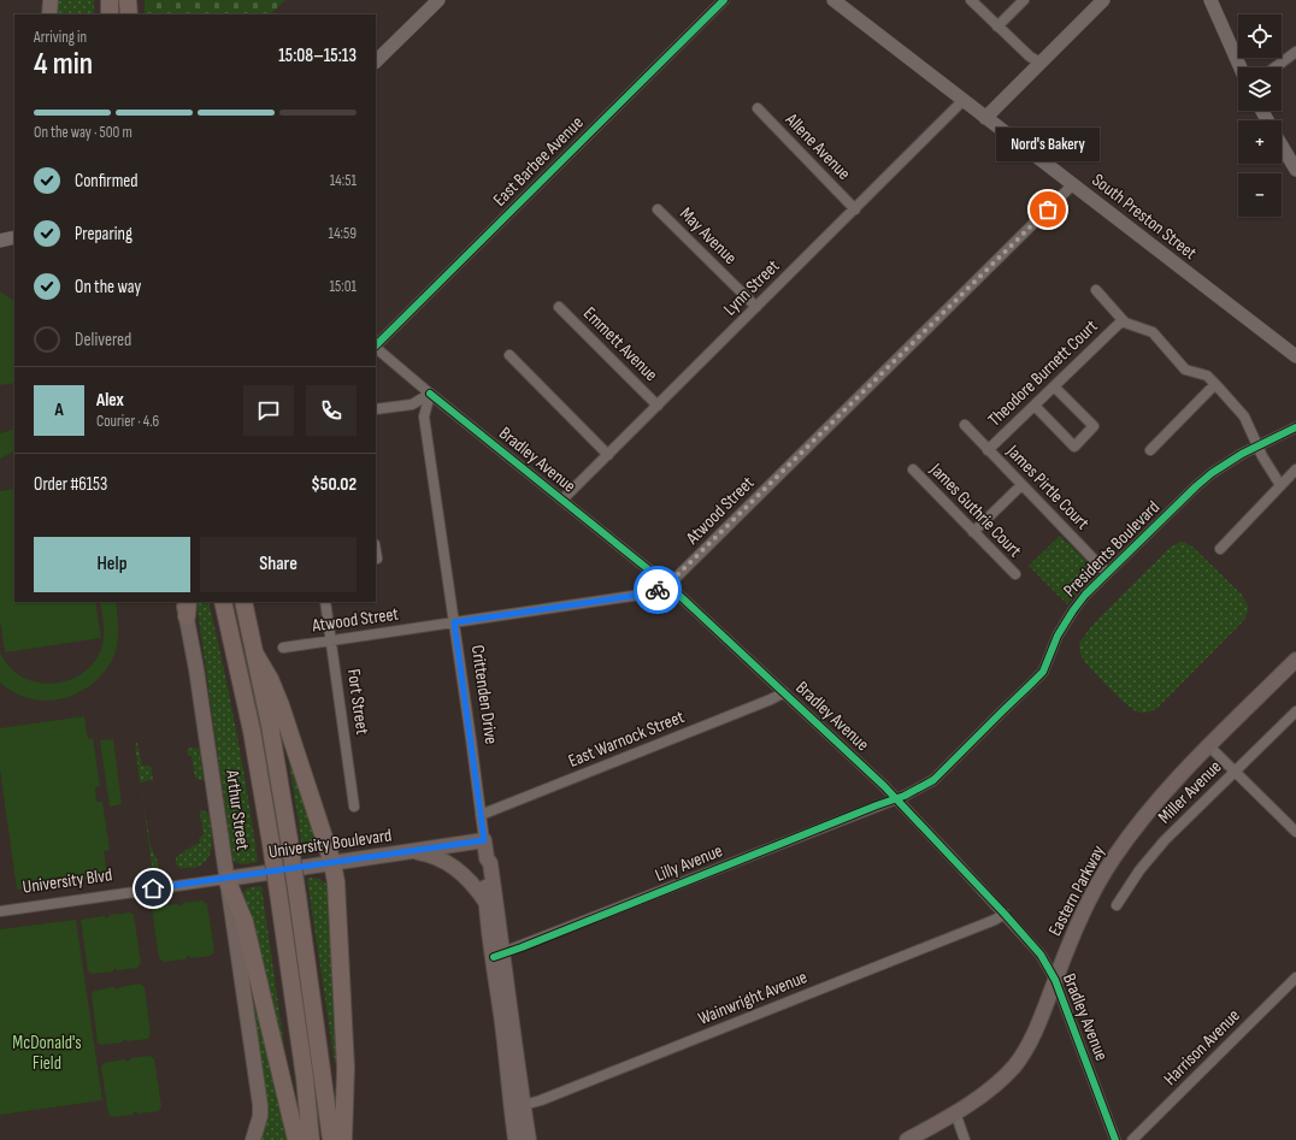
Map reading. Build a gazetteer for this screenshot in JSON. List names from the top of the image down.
{
  "streets": {
    "main road": [
      "South Preston Street",
      "Crittenden Drive",
      "Arthur Street",
      "University Boulevard",
      "Eastern Parkway"
    ],
    "street": [
      "Allene Avenue",
      "East Barbee Avenue",
      "May Avenue",
      "Lynn Street",
      "Emmett Avenue",
      "Theodore Burnett Court",
      "Bradley Avenue",
      "James Pirtle Court",
      "Atwood Street",
      "James Guthrie Court",
      "Presidents Boulevard",
      "Fort Street",
      "East Warnock Street",
      "Miller Avenue",
      "Lilly Avenue",
      "University Blvd",
      "Wainwright Avenue",
      "Harrison Avenue"
    ]
  },
  "crossings": [
    ["Allene Avenue", "Lynn Street"],
    ["South Preston Street", "Lynn Street"],
    ["South Preston Street", "Atwood Street"],
    ["May Avenue", "Lynn Street"],
    ["Lynn Street", "Emmett Avenue"],
    ["Lynn Street", "Bradley Avenue"],
    ["Theodore Burnett Court", "James Pirtle Court"],
    ["Bradley Avenue", "Atwood Street"],
    ["Bradley Avenue", "Presidents Boulevard"],
    ["Bradley Avenue", "Crittenden Drive"],
    ["Bradley Avenue", "East Warnock Street"],
    ["Bradley Avenue", "Lilly Avenue"],
    ["Bradley Avenue", "Eastern Parkway"],
    ["Bradley Avenue", "Wainwright Avenue"],
    ["James Pirtle Court", "Presidents Boulevard"],
    ["Atwood Street", "Crittenden Drive"],
    ["Atwood Street", "Fort Street"],
    ["Presidents Boulevard", "Lilly Avenue"],
    ["Crittenden Drive", "East Warnock Street"],
    ["Crittenden Drive", "Lilly Avenue"],
    ["Crittenden Drive", "Wainwright Avenue"],
    ["Arthur Street", "University Boulevard"],
    ["Arthur Street", "University Blvd"],
    ["University Boulevard", "University Blvd"]
  ],
  "parks": ["McDonald's Field"],
  "places": ["Nord's Bakery"],
  "page": {
    "map_buttons": ["+", "−"],
    "heading": ["4 min", "Arriving in", "15:08–15:13"],
    "panel": [
      "Alex",
      "Courier · 4.6",
      "Order #6153",
      "$50.02"
    ],
    "bar": "On the way · 500 m",
    "bubble": "Nord's Bakery",
    "list": [
      ["Confirmed", "14:51"],
      ["Preparing", "14:59"],
      ["On the way", "15:01"],
      "Delivered"
    ],
    "round": "A",
    "buttons": ["Help", "Share"]
  }
}
